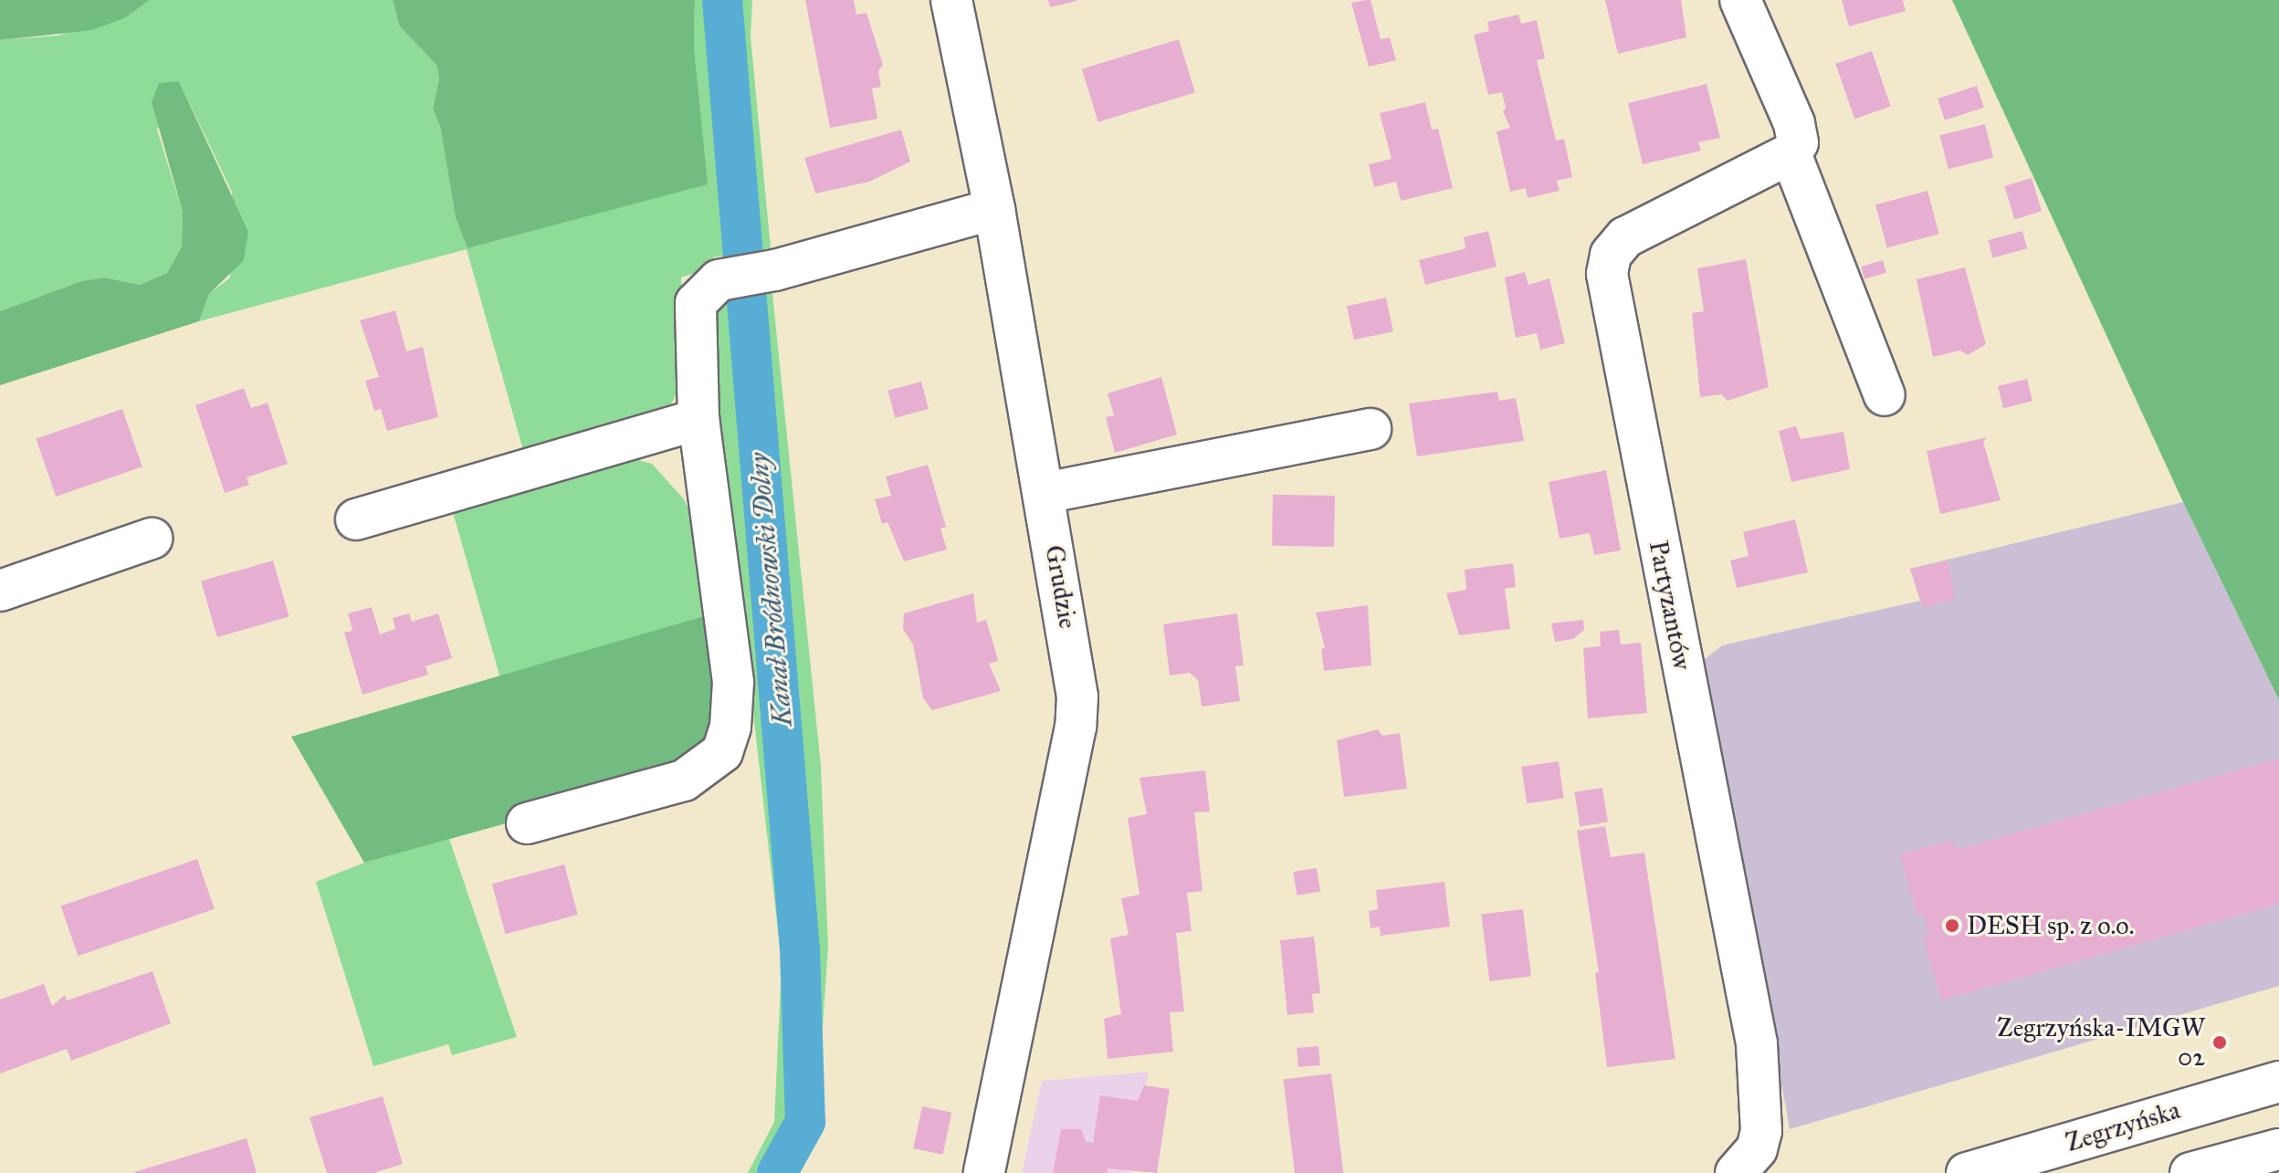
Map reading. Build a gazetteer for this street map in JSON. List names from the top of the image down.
{
  "streets": {
    "street": ["Grudzie", "Partyzantów", "Zegrzyńska"]
  },
  "water": ["Kanał Bródnowski Dolny"],
  "places": ["DESH sp. z o.o.", "Zegrzyńska-IMGW 02"]
}
